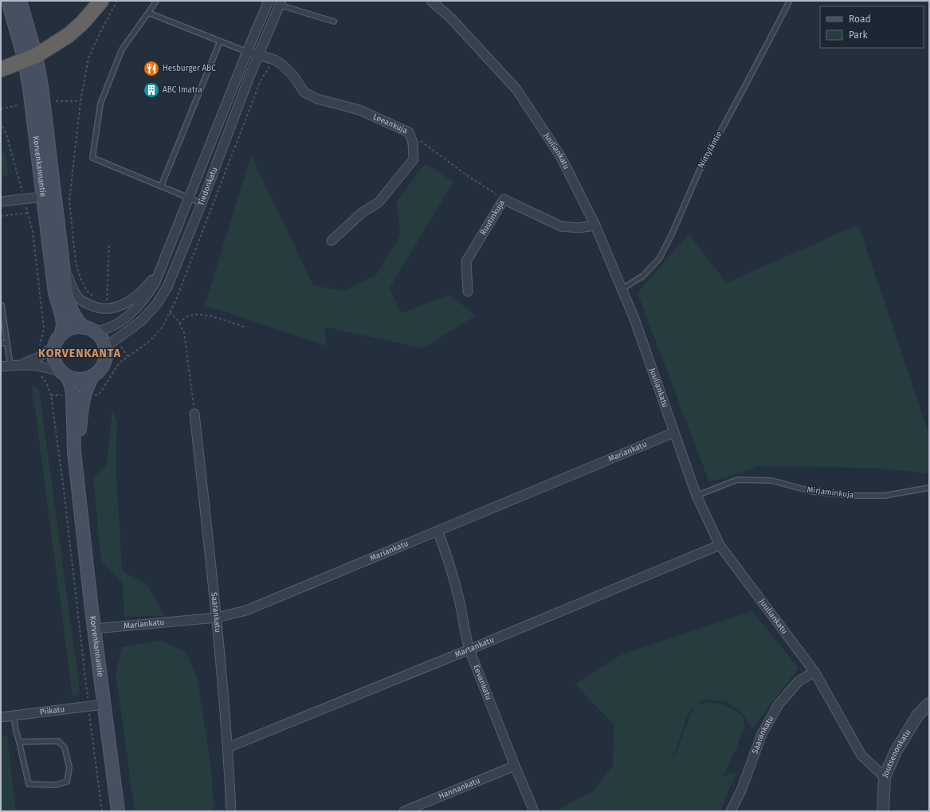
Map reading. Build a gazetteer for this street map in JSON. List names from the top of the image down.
{
  "streets": {
    "main road": ["Korvenkannantie"],
    "street": [
      "Leeankuja",
      "Juuliankatu",
      "Tiedonkatu",
      "Ruutinkuja",
      "Mariankatu",
      "Saarankatu",
      "Martankatu",
      "Eevankatu",
      "Piikatu",
      "Joutsenonkatu",
      "Hannankatu"
    ],
    "lane": ["Niittyläntie", "Mirjaminkuja"]
  },
  "crossings": [
    ["Leeankuja", "Tiedonkatu"],
    ["Niittyläntie", "Juuliankatu"],
    ["Juuliankatu", "Ruutinkuja"],
    ["Juuliankatu", "Mariankatu"],
    ["Juuliankatu", "Mirjaminkuja"],
    ["Juuliankatu", "Saarankatu"],
    ["Juuliankatu", "Martankatu"],
    ["Juuliankatu", "Joutsenonkatu"],
    ["Korvenkannantie", "Tiedonkatu"],
    ["Korvenkannantie", "Mariankatu"],
    ["Korvenkannantie", "Piikatu"],
    ["Mariankatu", "Saarankatu"],
    ["Mariankatu", "Eevankatu"],
    ["Saarankatu", "Martankatu"],
    ["Martankatu", "Eevankatu"],
    ["Eevankatu", "Hannankatu"]
  ],
  "districts": ["KORVENKANTA"],
  "places": {
    "restaurant": ["Hesburger ABC"],
    "building": ["ABC Imatra"]
  },
  "legend": ["Road", "Park"]
}
